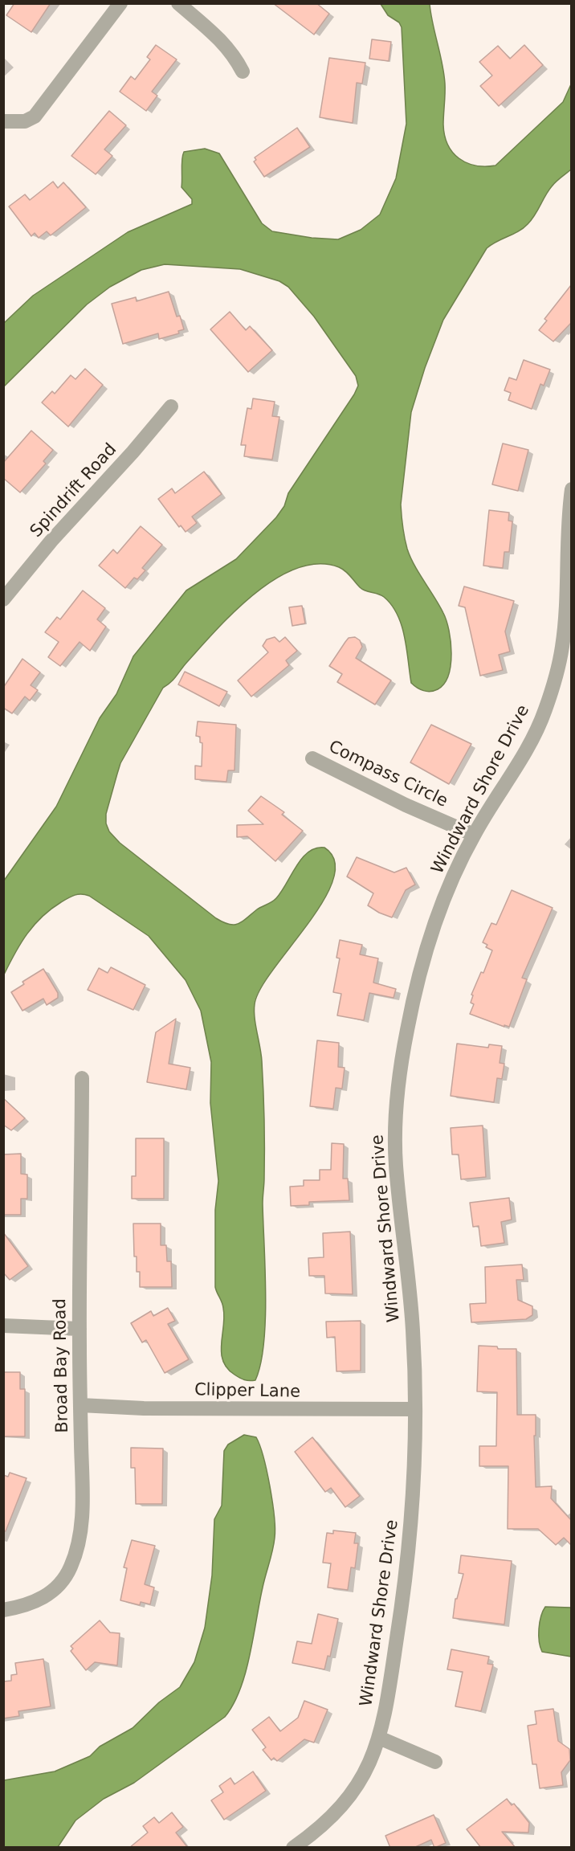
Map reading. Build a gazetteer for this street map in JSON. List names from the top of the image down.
{
  "streets": {
    "street": [
      "Spindrift Road",
      "Compass Circle",
      "Windward Shore Drive",
      "Broad Bay Road",
      "Clipper Lane"
    ]
  },
  "crossings": [
    ["Compass Circle", "Windward Shore Drive"],
    ["Windward Shore Drive", "Clipper Lane"],
    ["Broad Bay Road", "Clipper Lane"]
  ]
}
